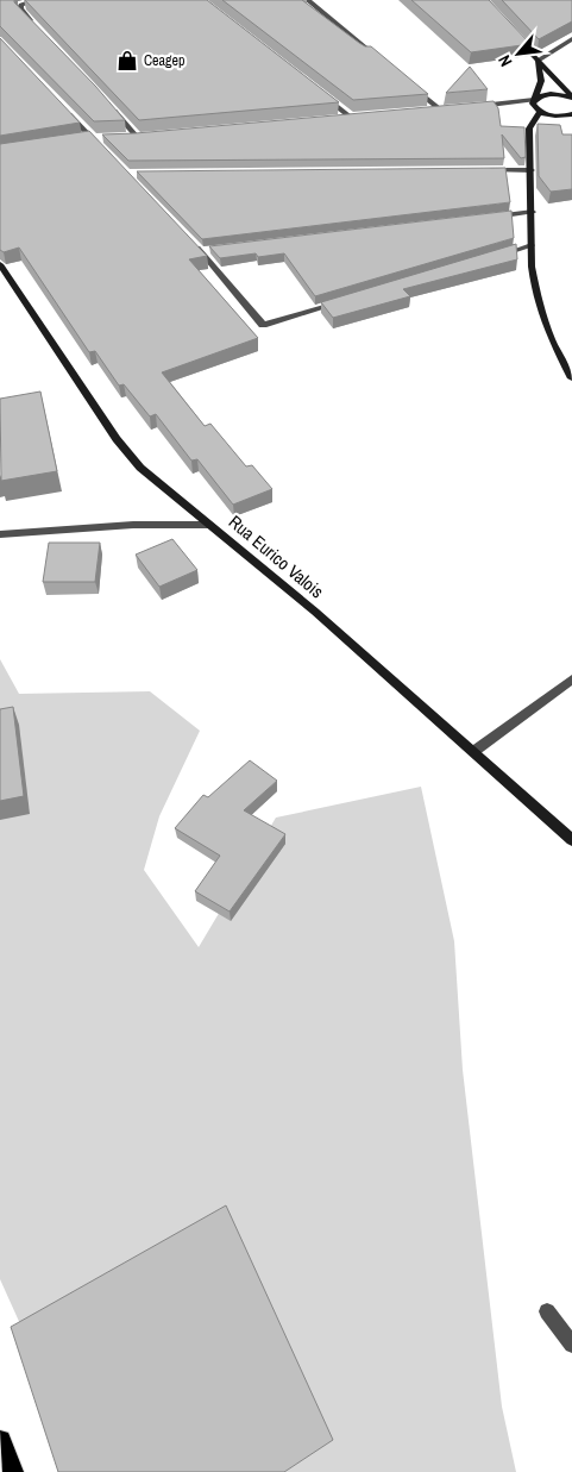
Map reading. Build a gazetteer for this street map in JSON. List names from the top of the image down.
{
  "streets": {
    "main road": ["Rua Eurico Valois"]
  },
  "places": {
    "shop": ["Ceagep"]
  },
  "north": "bottom left"
}
